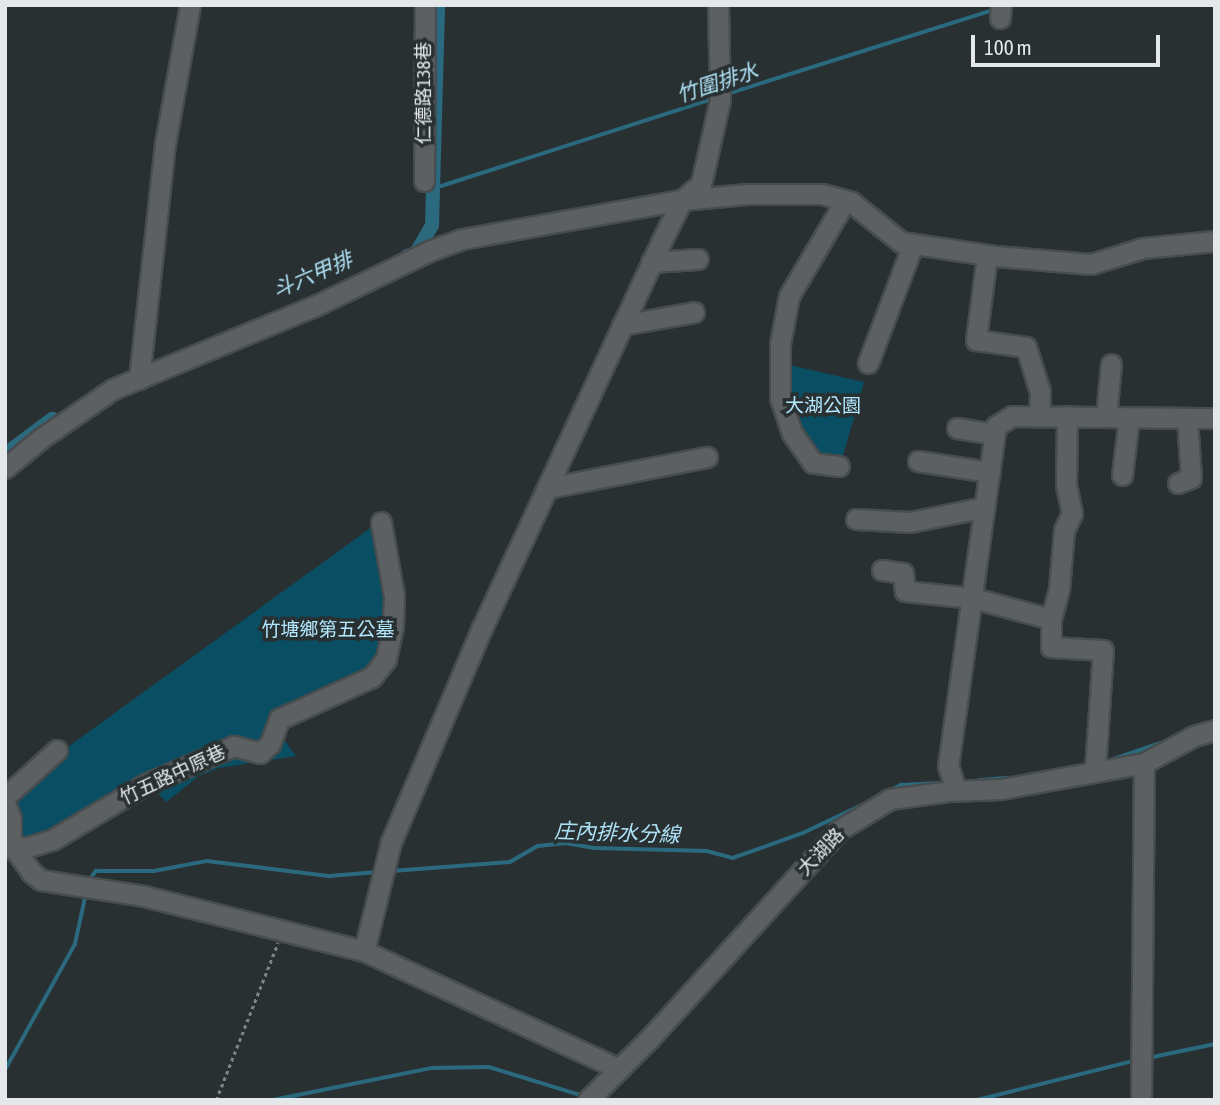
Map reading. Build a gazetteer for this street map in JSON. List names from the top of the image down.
{
  "streets": {
    "street": ["仁德路138巷", "竹五路中原巷", "大湖路"]
  },
  "water": ["竹圍排水", "斗六甲排", "庄內排水分線"],
  "parks": ["大湖公園", "竹塘鄉第五公墓"],
  "scale_bar": "100 m"
}
